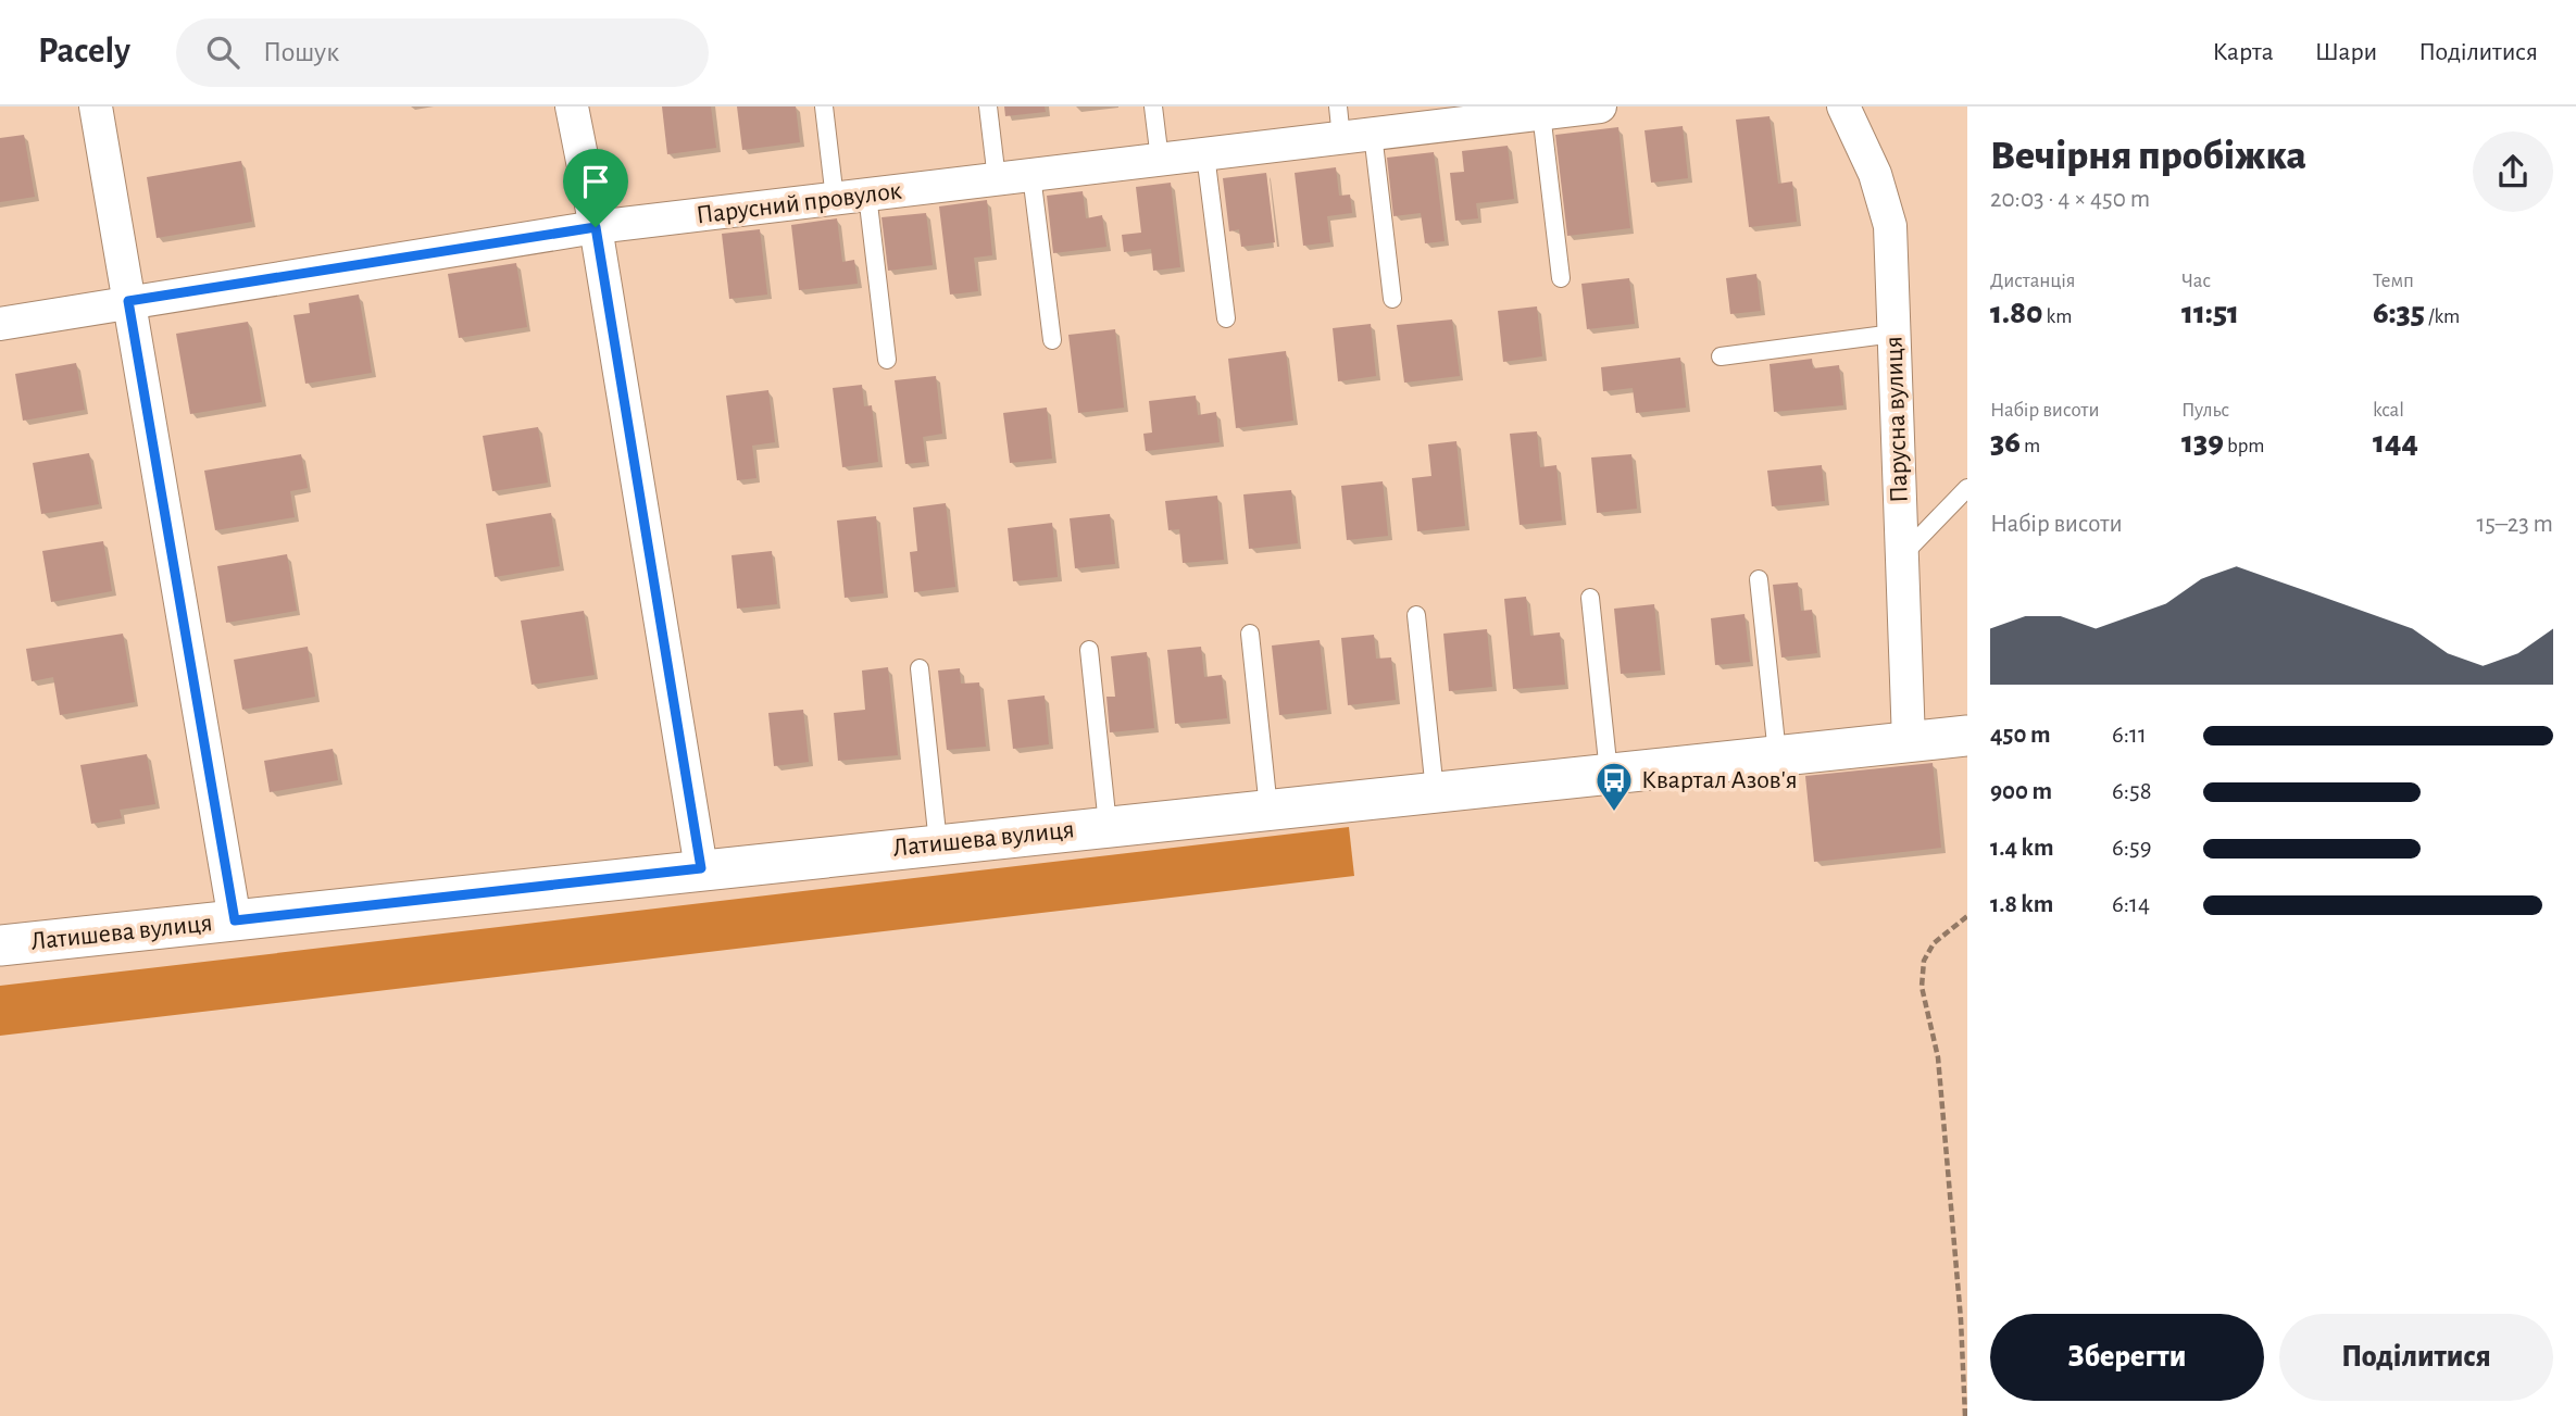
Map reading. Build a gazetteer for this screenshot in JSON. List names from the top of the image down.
{
  "streets": {
    "street": ["Парусний провулок", "Парусна вулиця", "Латишева вулиця"]
  },
  "crossings": [
    ["Парусна вулиця", "Латишева вулиця"]
  ],
  "places": {
    "bus stop": ["Квартал Азов'я"]
  },
  "page": {
    "header": "Pacely",
    "search": "Пошук",
    "nav": ["Карта", "Шари", "Поділитися"],
    "heading": ["Вечірня пробіжка", "20:03 · 4 × 450 m"],
    "stats": [
      ["Дистанція", "1.80 km"],
      ["Час", "11:51"],
      ["Темп", "6:35 /km"],
      ["Набір висоти", "36 m"],
      ["Пульс", "139 bpm"],
      ["kcal", "144"]
    ],
    "chart": ["Набір висоти", "15–23 m"],
    "list": [
      {
        "name": "450 m",
        "note": "6:11"
      },
      {
        "name": "900 m",
        "note": "6:58"
      },
      {
        "name": "1.4 km",
        "note": "6:59"
      },
      {
        "name": "1.8 km",
        "note": "6:14"
      }
    ],
    "buttons": ["Зберегти", "Поділитися"]
  }
}
